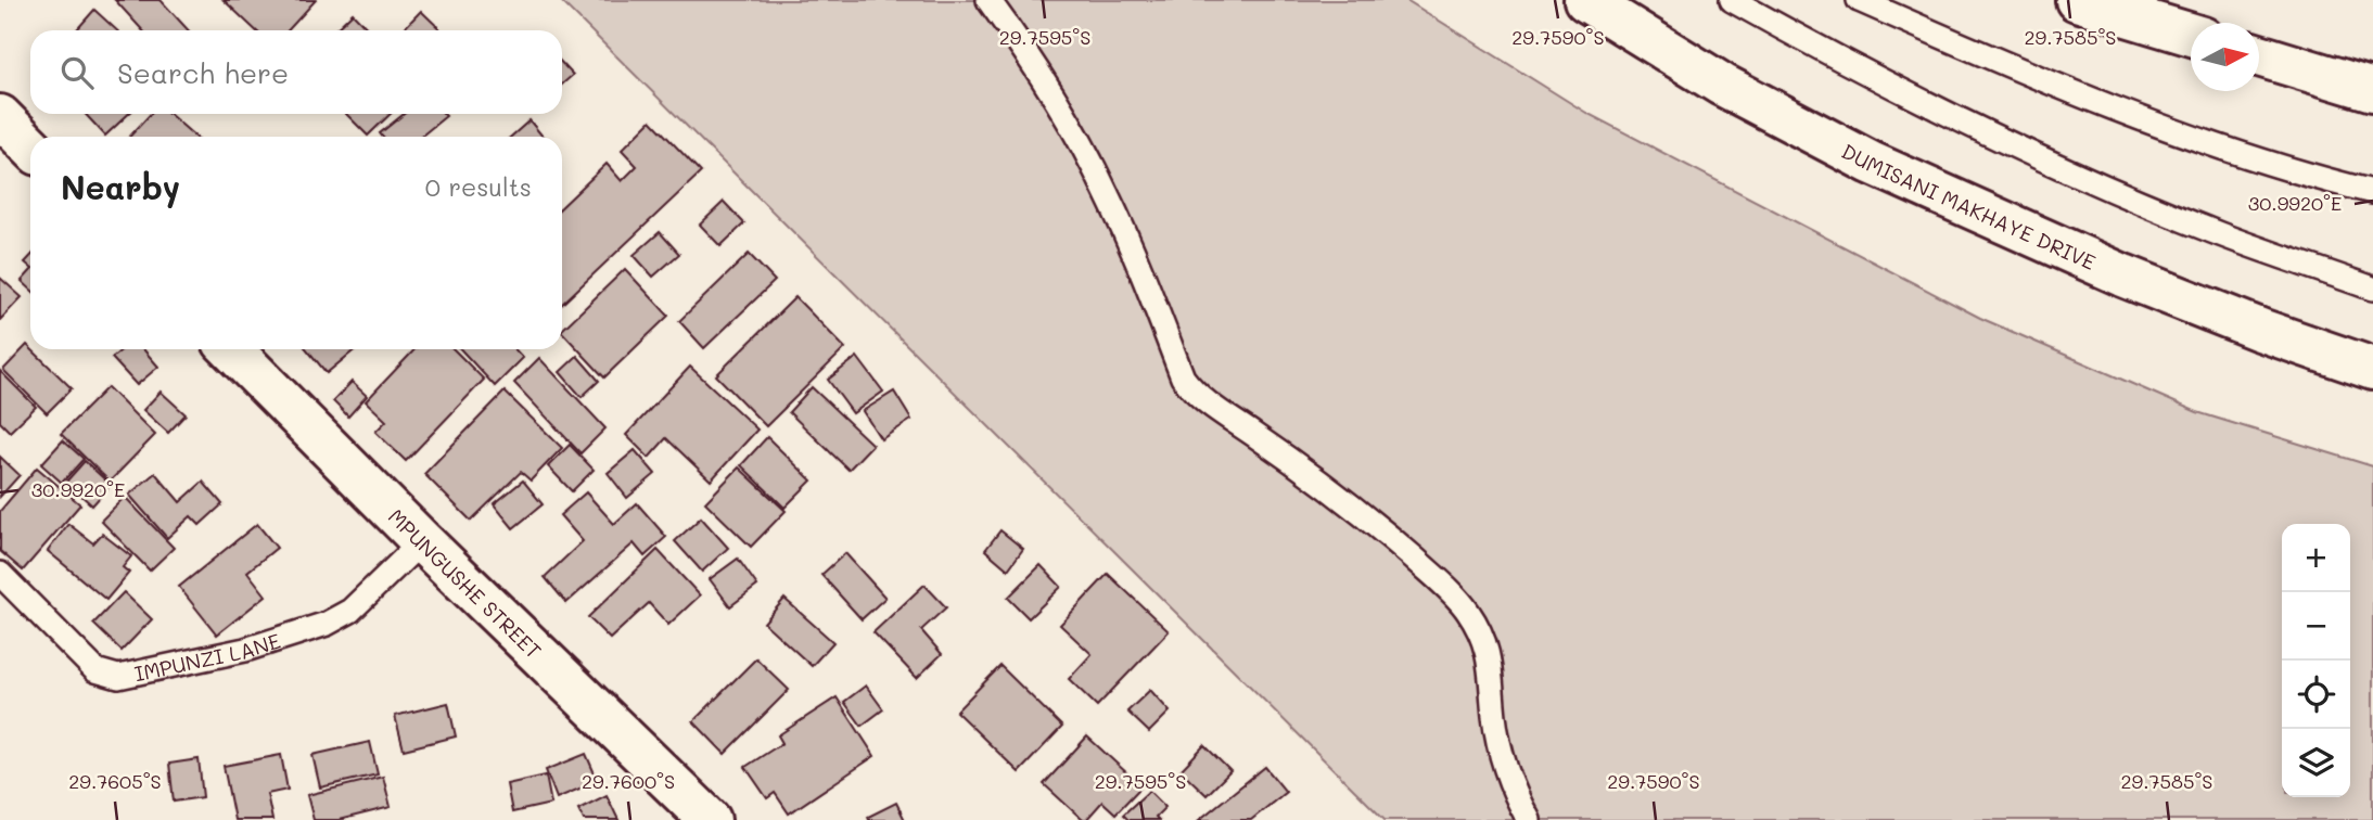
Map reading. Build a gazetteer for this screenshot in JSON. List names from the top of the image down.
{
  "streets": {
    "main road": ["DUMISANI MAKHAYE DRIVE", "MPUNGUSHE STREET"],
    "lane": ["IMPUNZI LANE"]
  },
  "crossings": [
    ["MPUNGUSHE STREET", "IMPUNZI LANE"]
  ],
  "north": "right",
  "page": {
    "search": "Search here",
    "heading": ["Nearby", "0 results"],
    "map_buttons": ["+", "−"]
  },
  "coordinates": [
    "29.7595°S",
    "29.7590°S",
    "29.7585°S",
    "30.9920°E",
    "29.7605°S",
    "29.7600°S"
  ]
}
